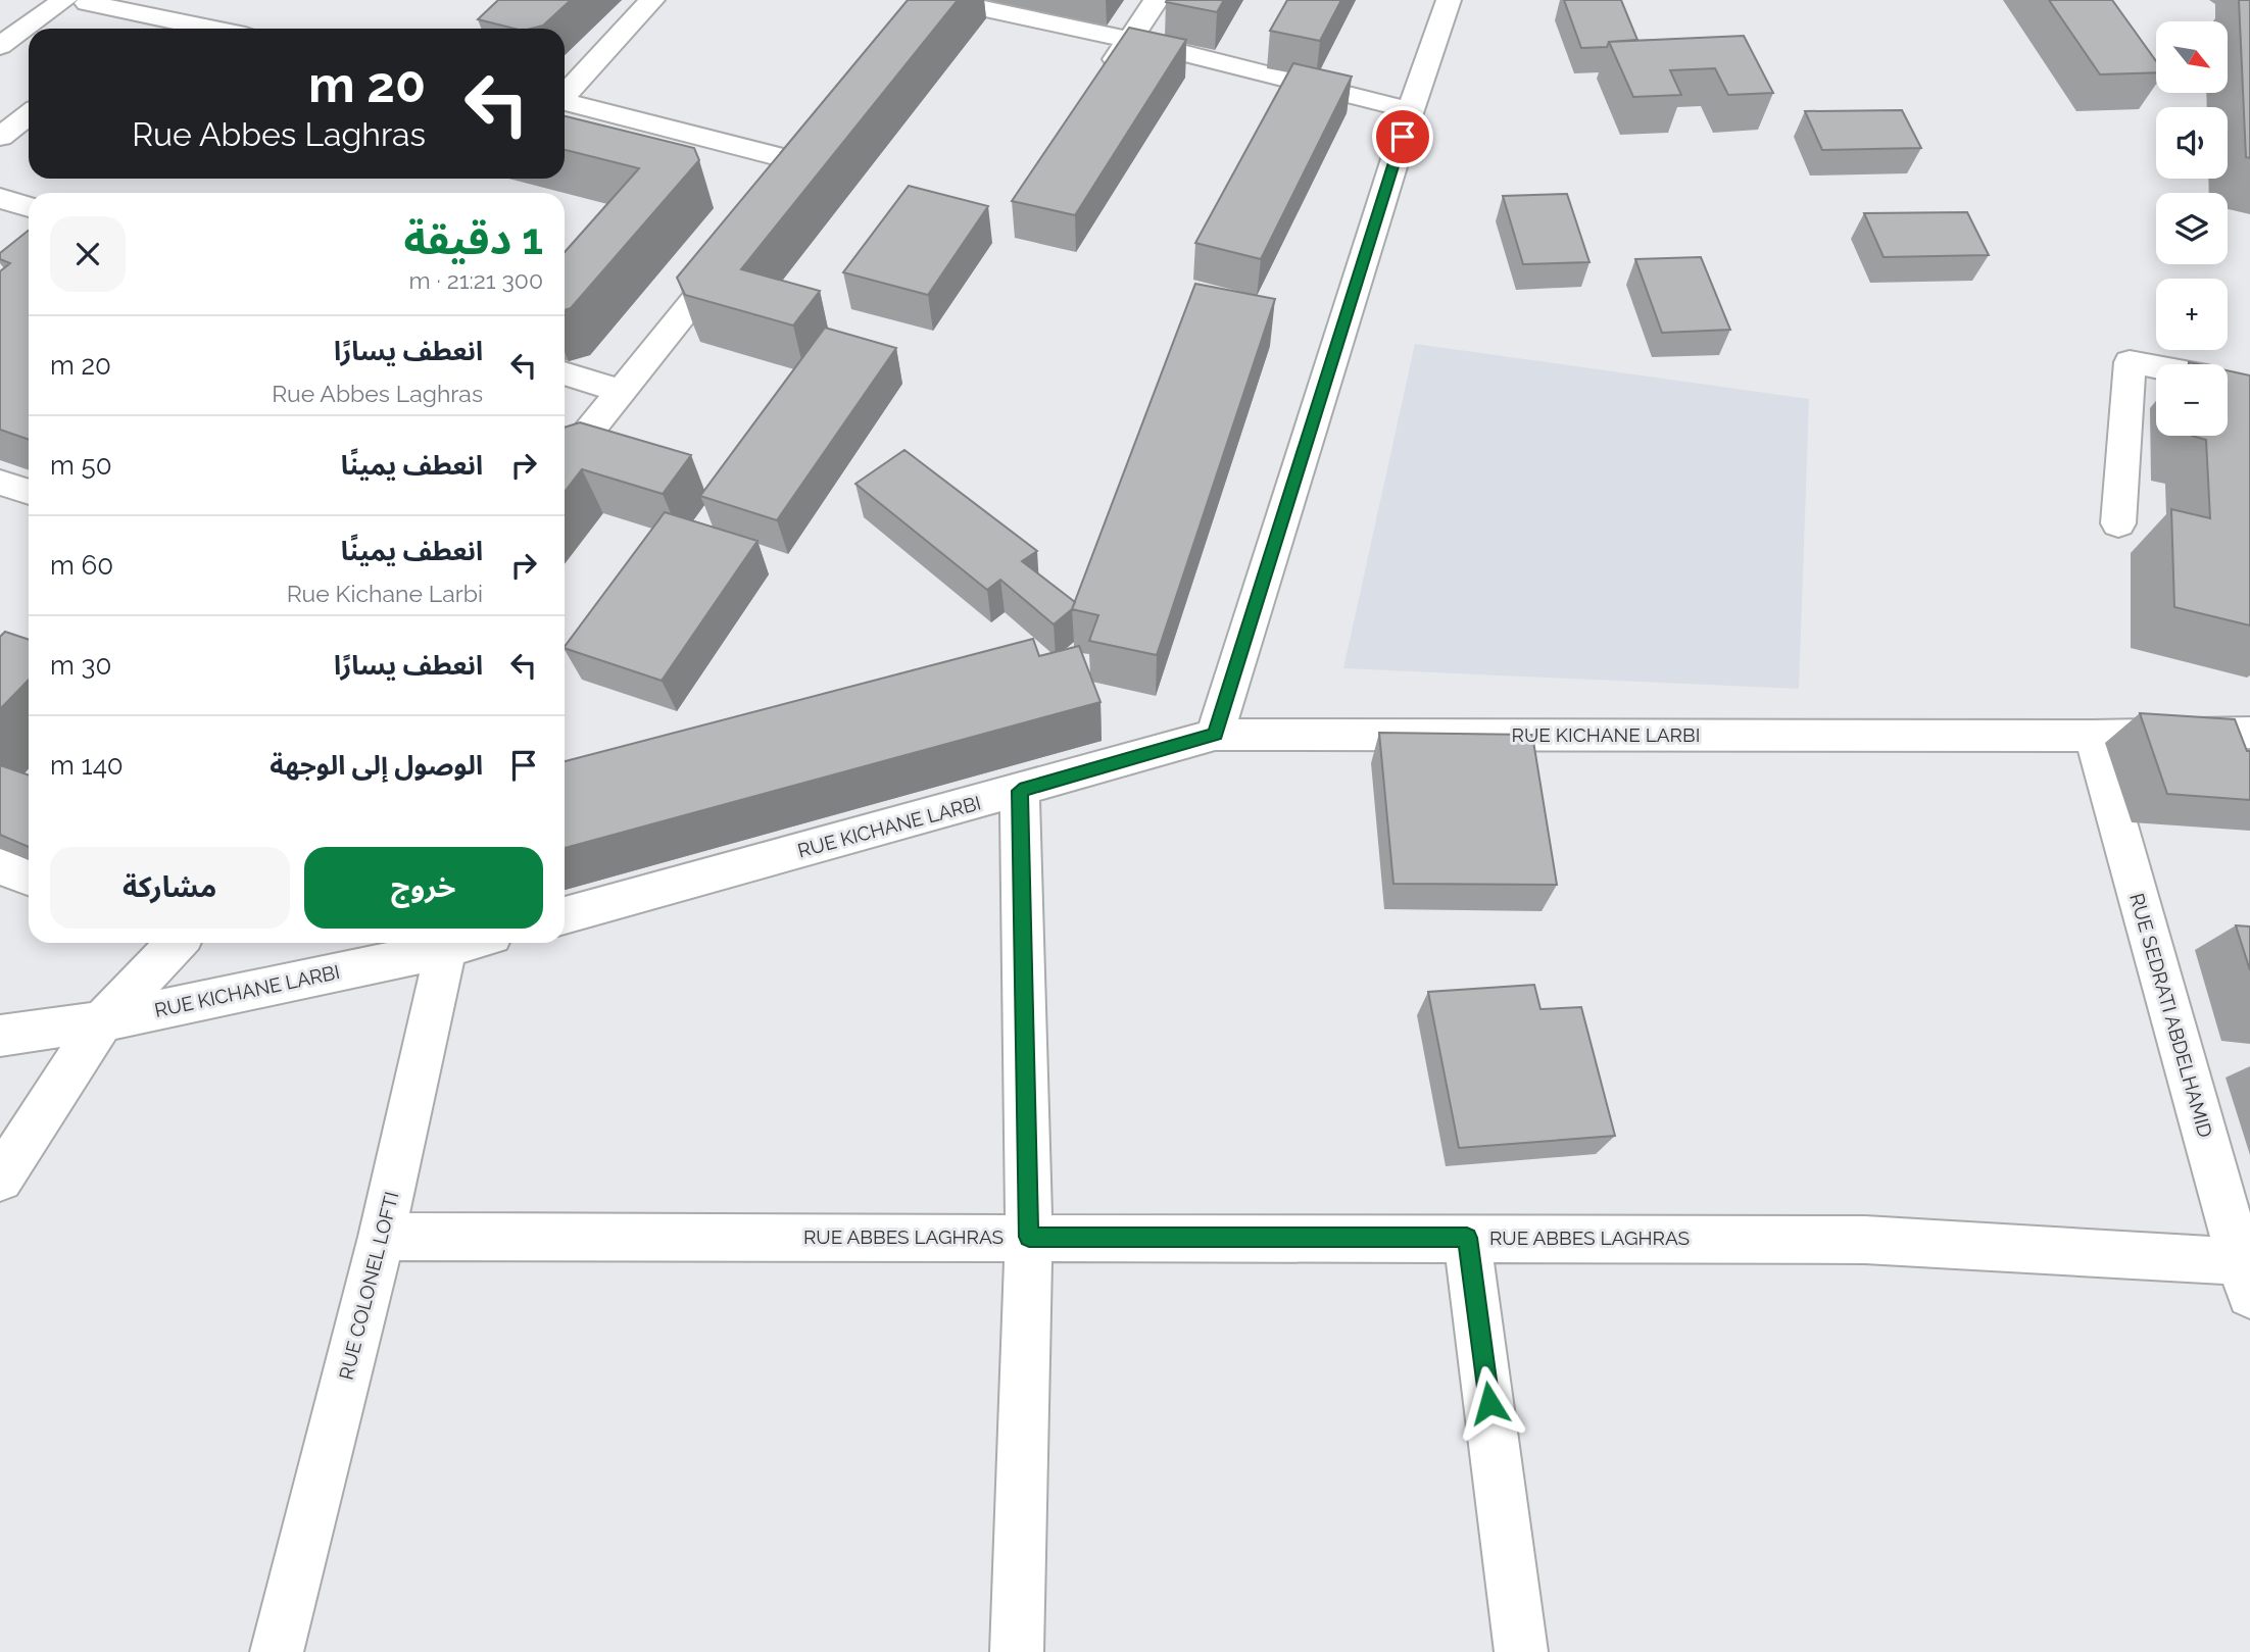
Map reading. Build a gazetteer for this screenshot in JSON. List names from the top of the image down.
{
  "streets": {
    "street": [
      "RUE KICHANE LARBI",
      "RUE SEDRATI ABDELHAMID",
      "RUE ABBES LAGHRAS",
      "RUE COLONEL LOFTI"
    ]
  },
  "crossings": [
    ["RUE KICHANE LARBI", "RUE SEDRATI ABDELHAMID"],
    ["RUE SEDRATI ABDELHAMID", "RUE ABBES LAGHRAS"],
    ["RUE ABBES LAGHRAS", "RUE COLONEL LOFTI"]
  ],
  "north": "bottom right",
  "page": {
    "map_buttons": ["+", "−"],
    "turn": ["20 m", "Rue Abbes Laghras"],
    "heading": ["1 دقيقة", "300 m · 21:21"],
    "list": [
      {
        "name": "انعطف يسارًا",
        "note": "Rue Abbes Laghras",
        "value": "20 m"
      },
      {
        "name": "انعطف يمينًا",
        "value": "50 m"
      },
      {
        "name": "انعطف يمينًا",
        "note": "Rue Kichane Larbi",
        "value": "60 m"
      },
      {
        "name": "انعطف يسارًا",
        "value": "30 m"
      },
      {
        "name": "الوصول إلى الوجهة",
        "value": "140 m"
      }
    ],
    "buttons": ["خروج", "مشاركة"]
  }
}
